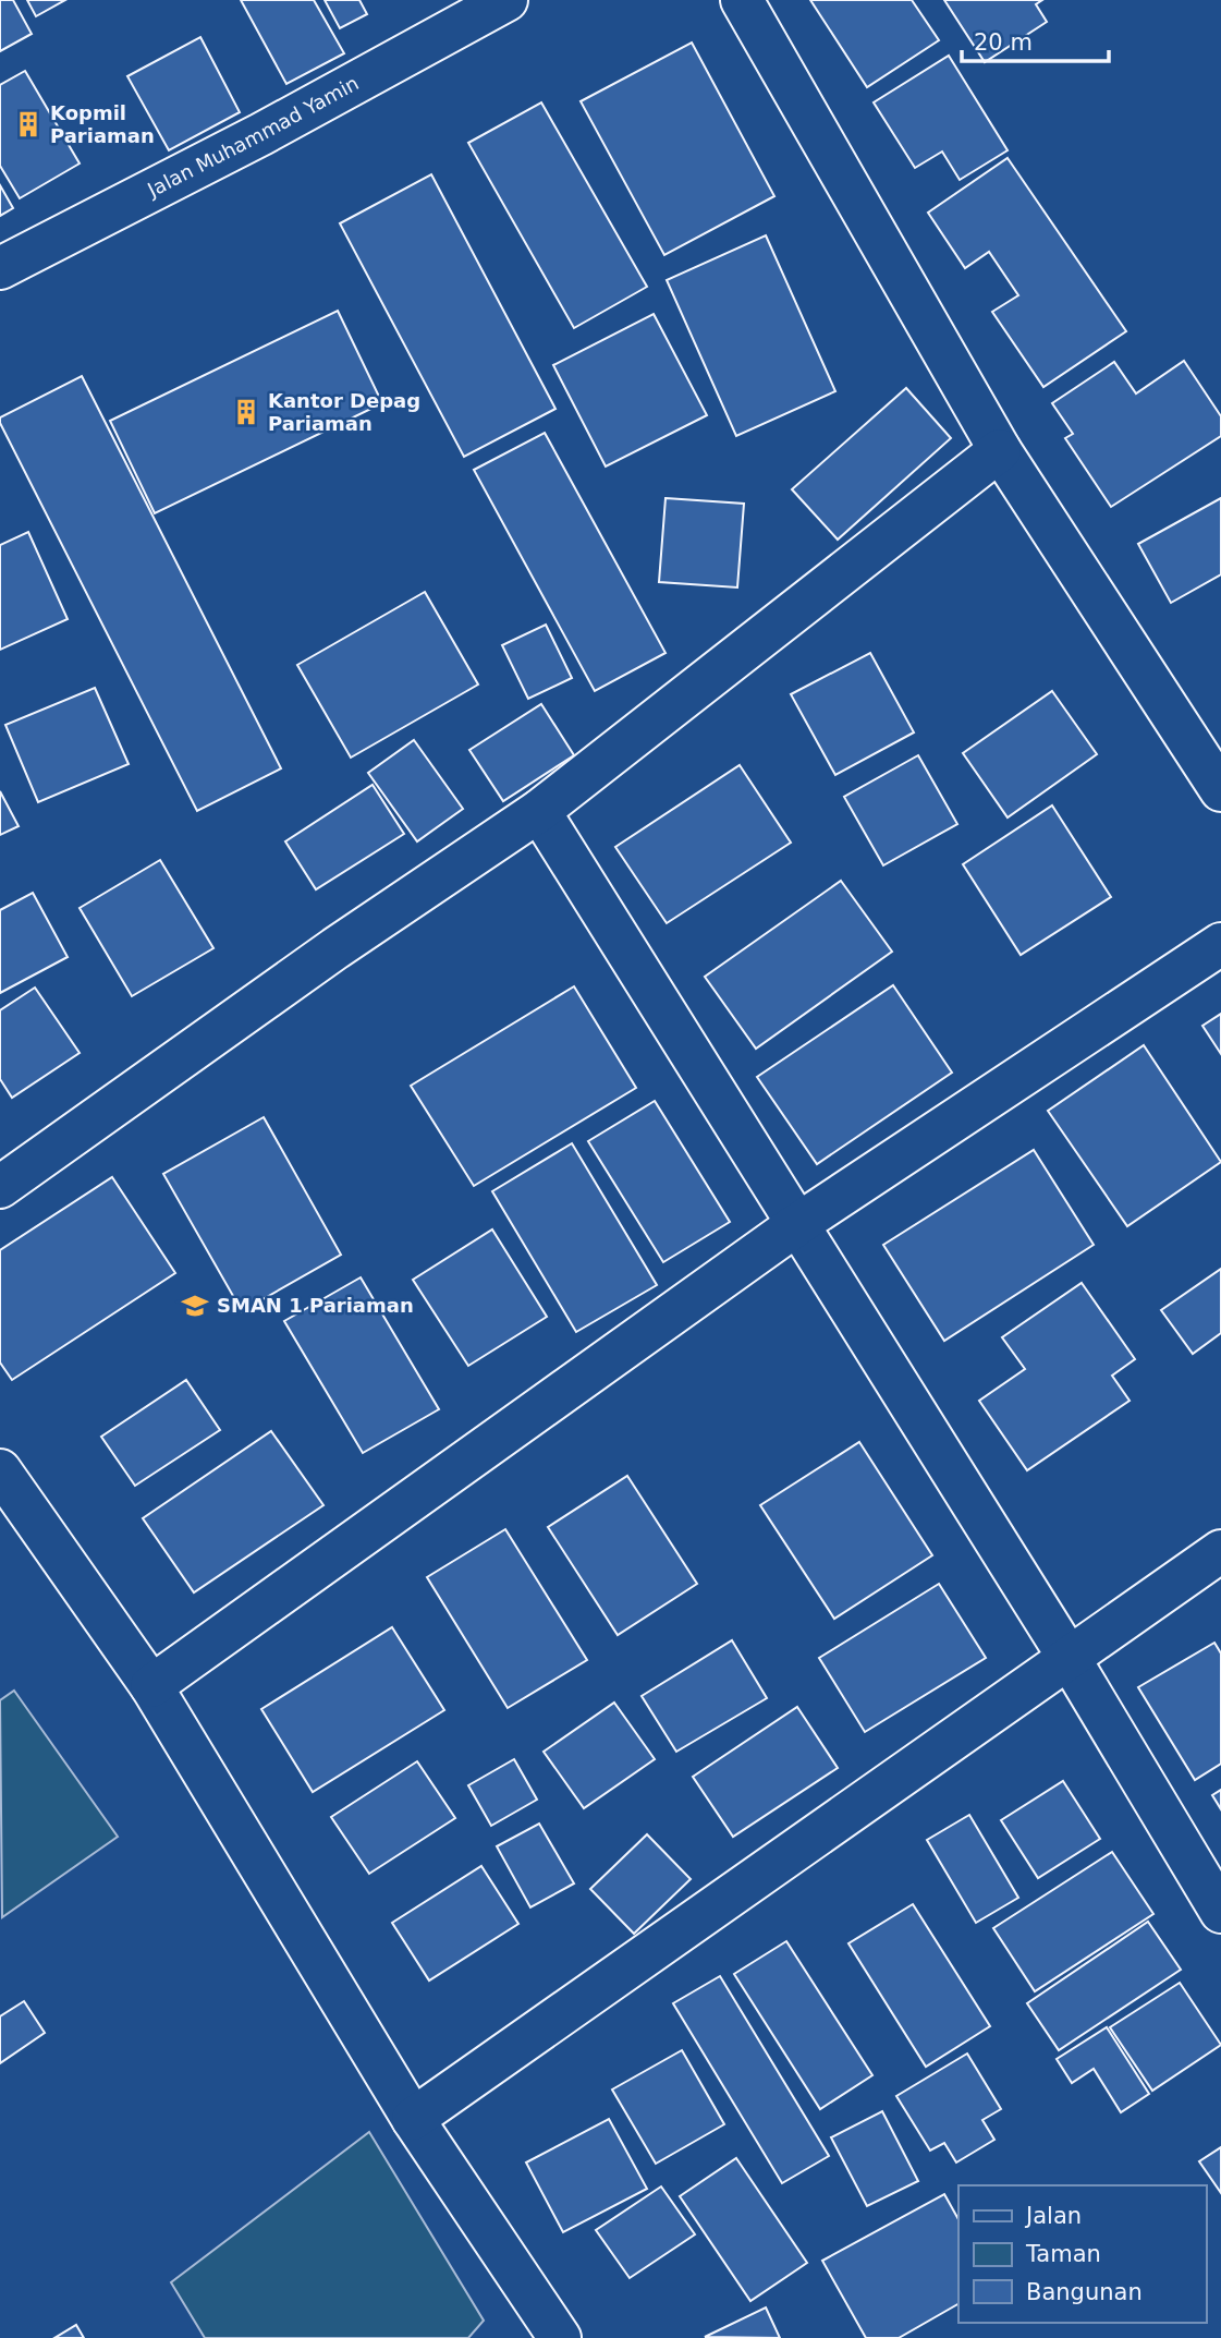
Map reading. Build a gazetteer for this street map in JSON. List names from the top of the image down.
{
  "streets": {
    "street": ["Jalan Muhammad Yamin"]
  },
  "places": {
    "building": ["Kopmil Pariaman", "Kantor Depag Pariaman"],
    "school or university": ["SMAN 1 Pariaman"]
  },
  "legend": ["Jalan", "Taman", "Bangunan"],
  "scale_bar": "20 m"
}
